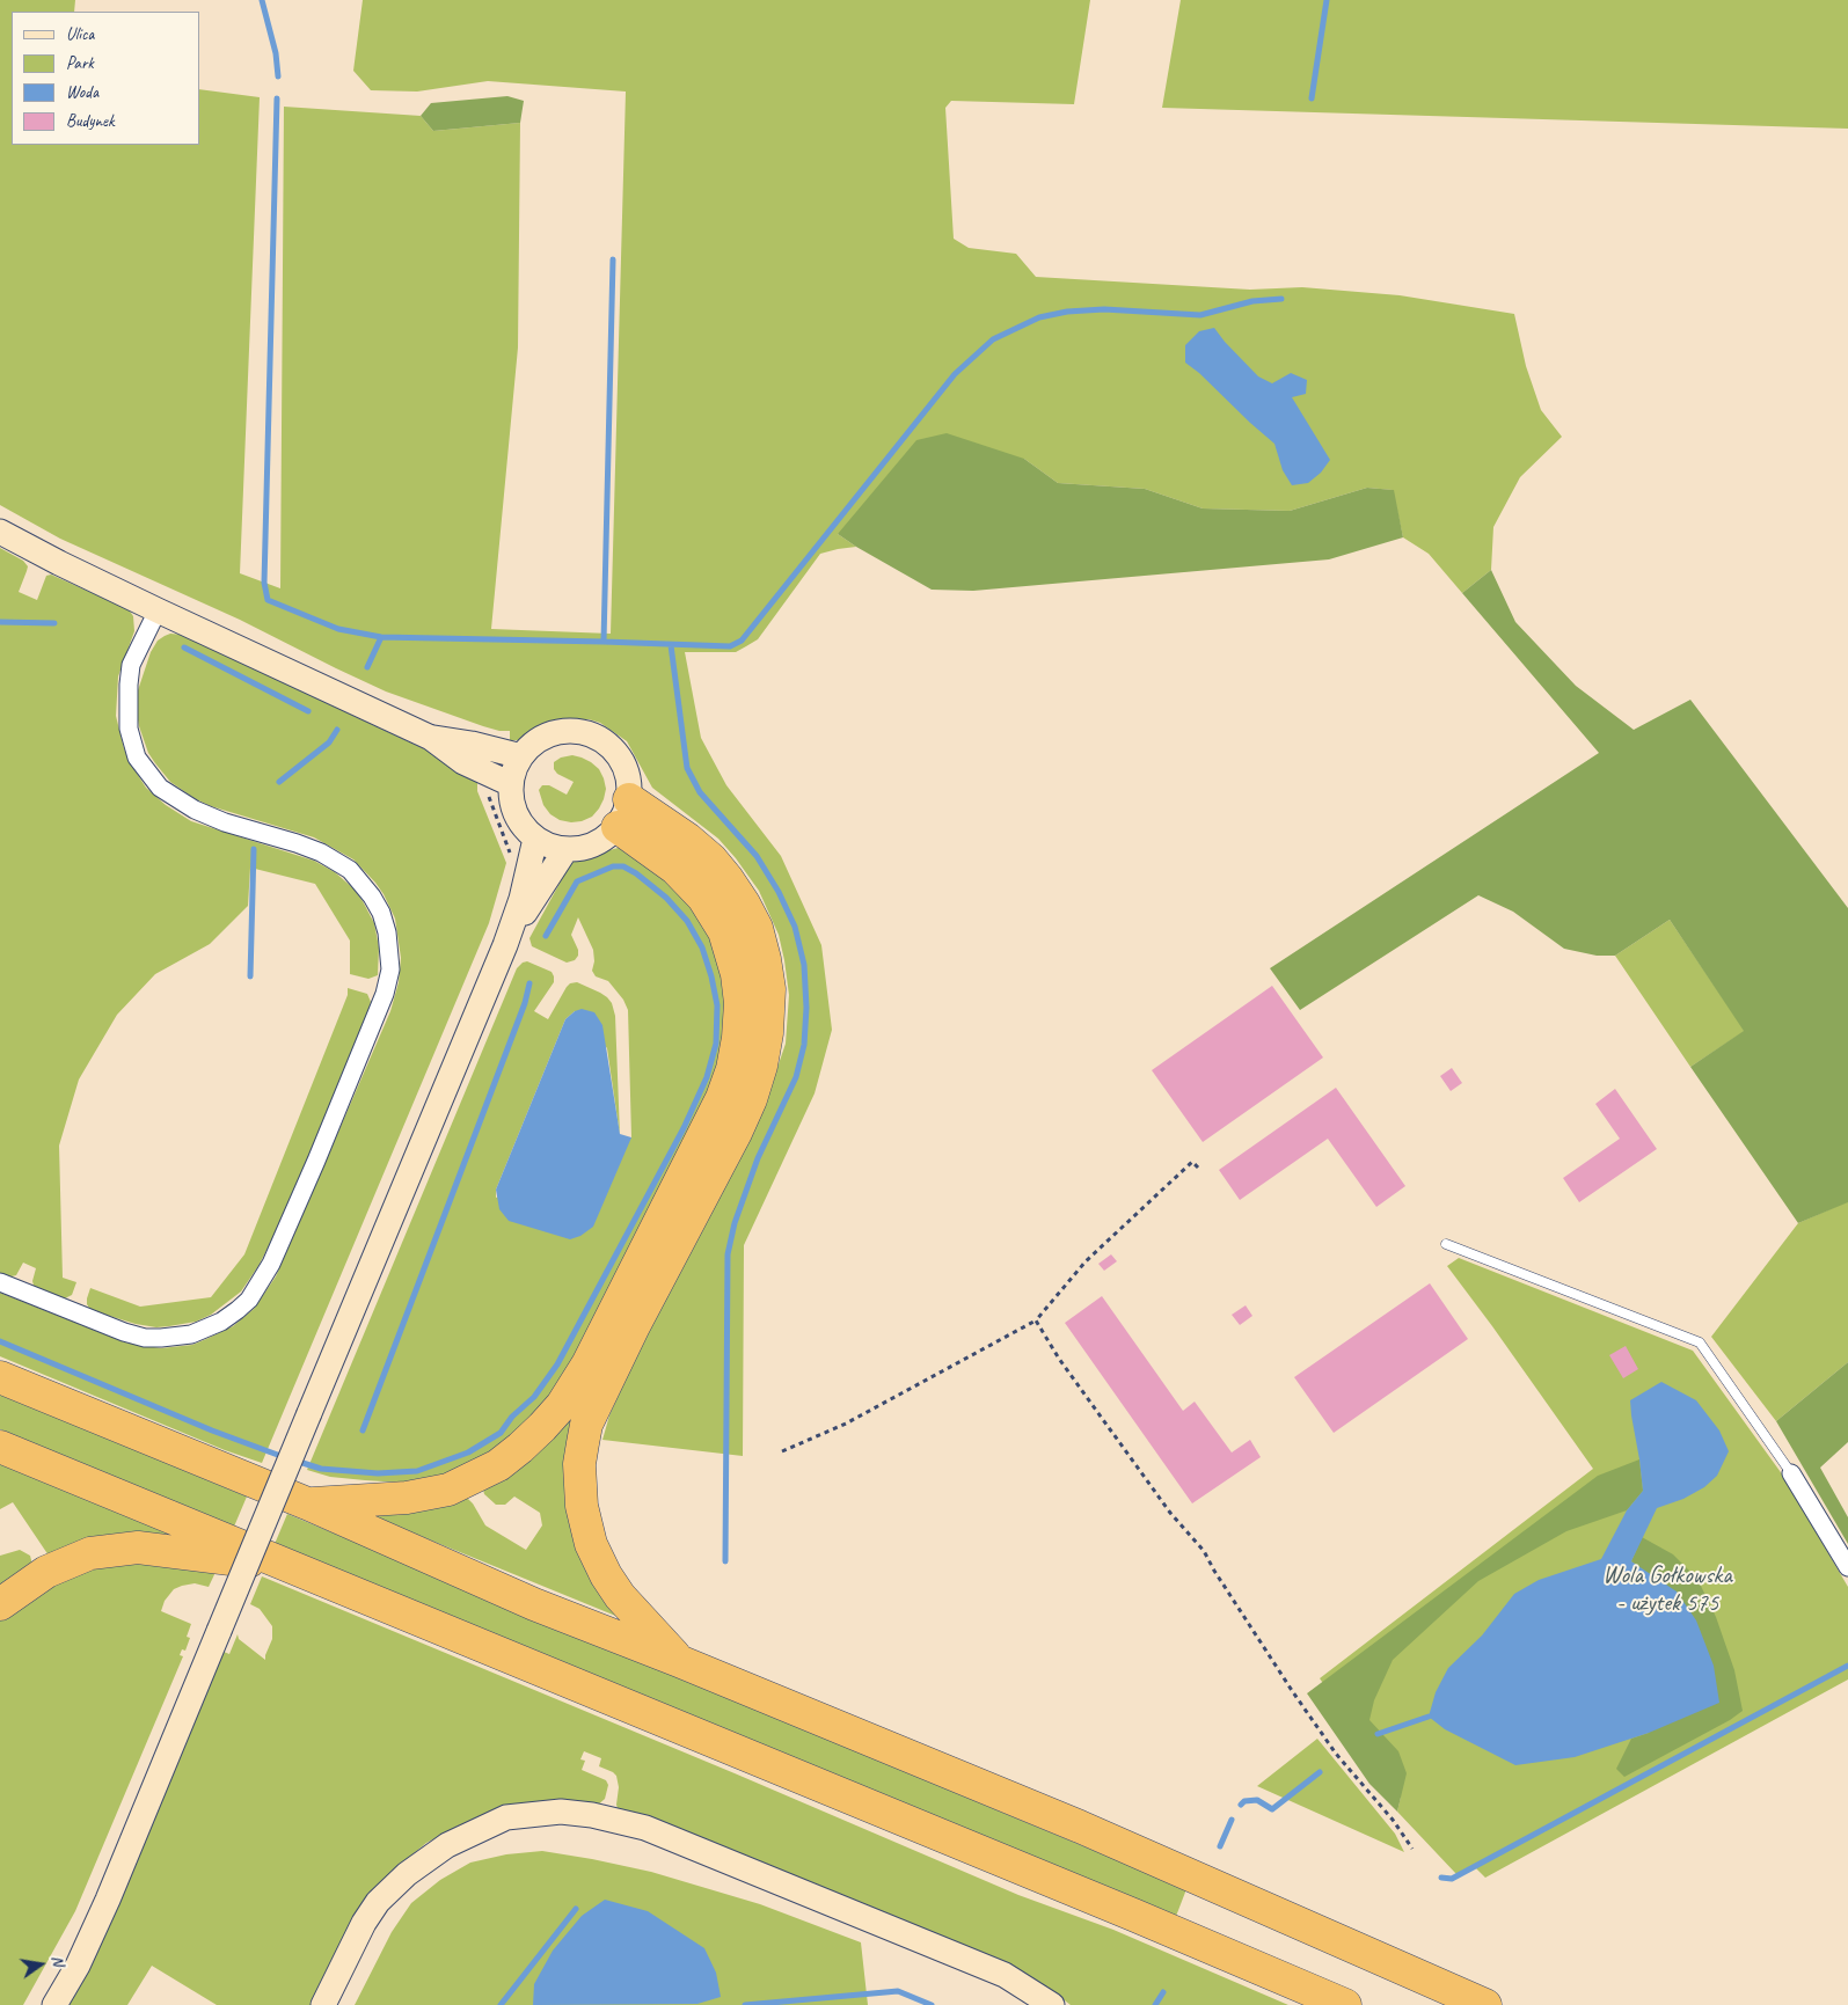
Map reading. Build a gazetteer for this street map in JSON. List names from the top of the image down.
{
  "parks": ["Wola Gołkowska - użytek 575"],
  "legend": [
    "Ulica",
    "Park",
    "Woda",
    "Budynek"
  ],
  "north": "right"
}
